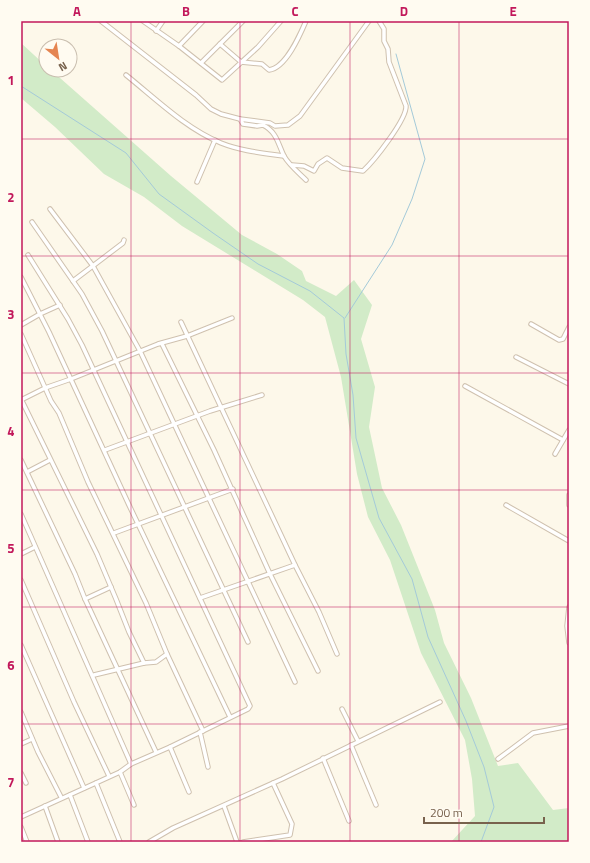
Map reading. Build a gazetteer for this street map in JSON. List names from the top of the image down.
{
  "scale_bar": "200 m",
  "north": "bottom right",
  "grid": {
    "columns": [
      "A",
      "B",
      "C",
      "D",
      "E"
    ],
    "rows": [
      "1",
      "2",
      "3",
      "4",
      "5",
      "6",
      "7"
    ]
  }
}
